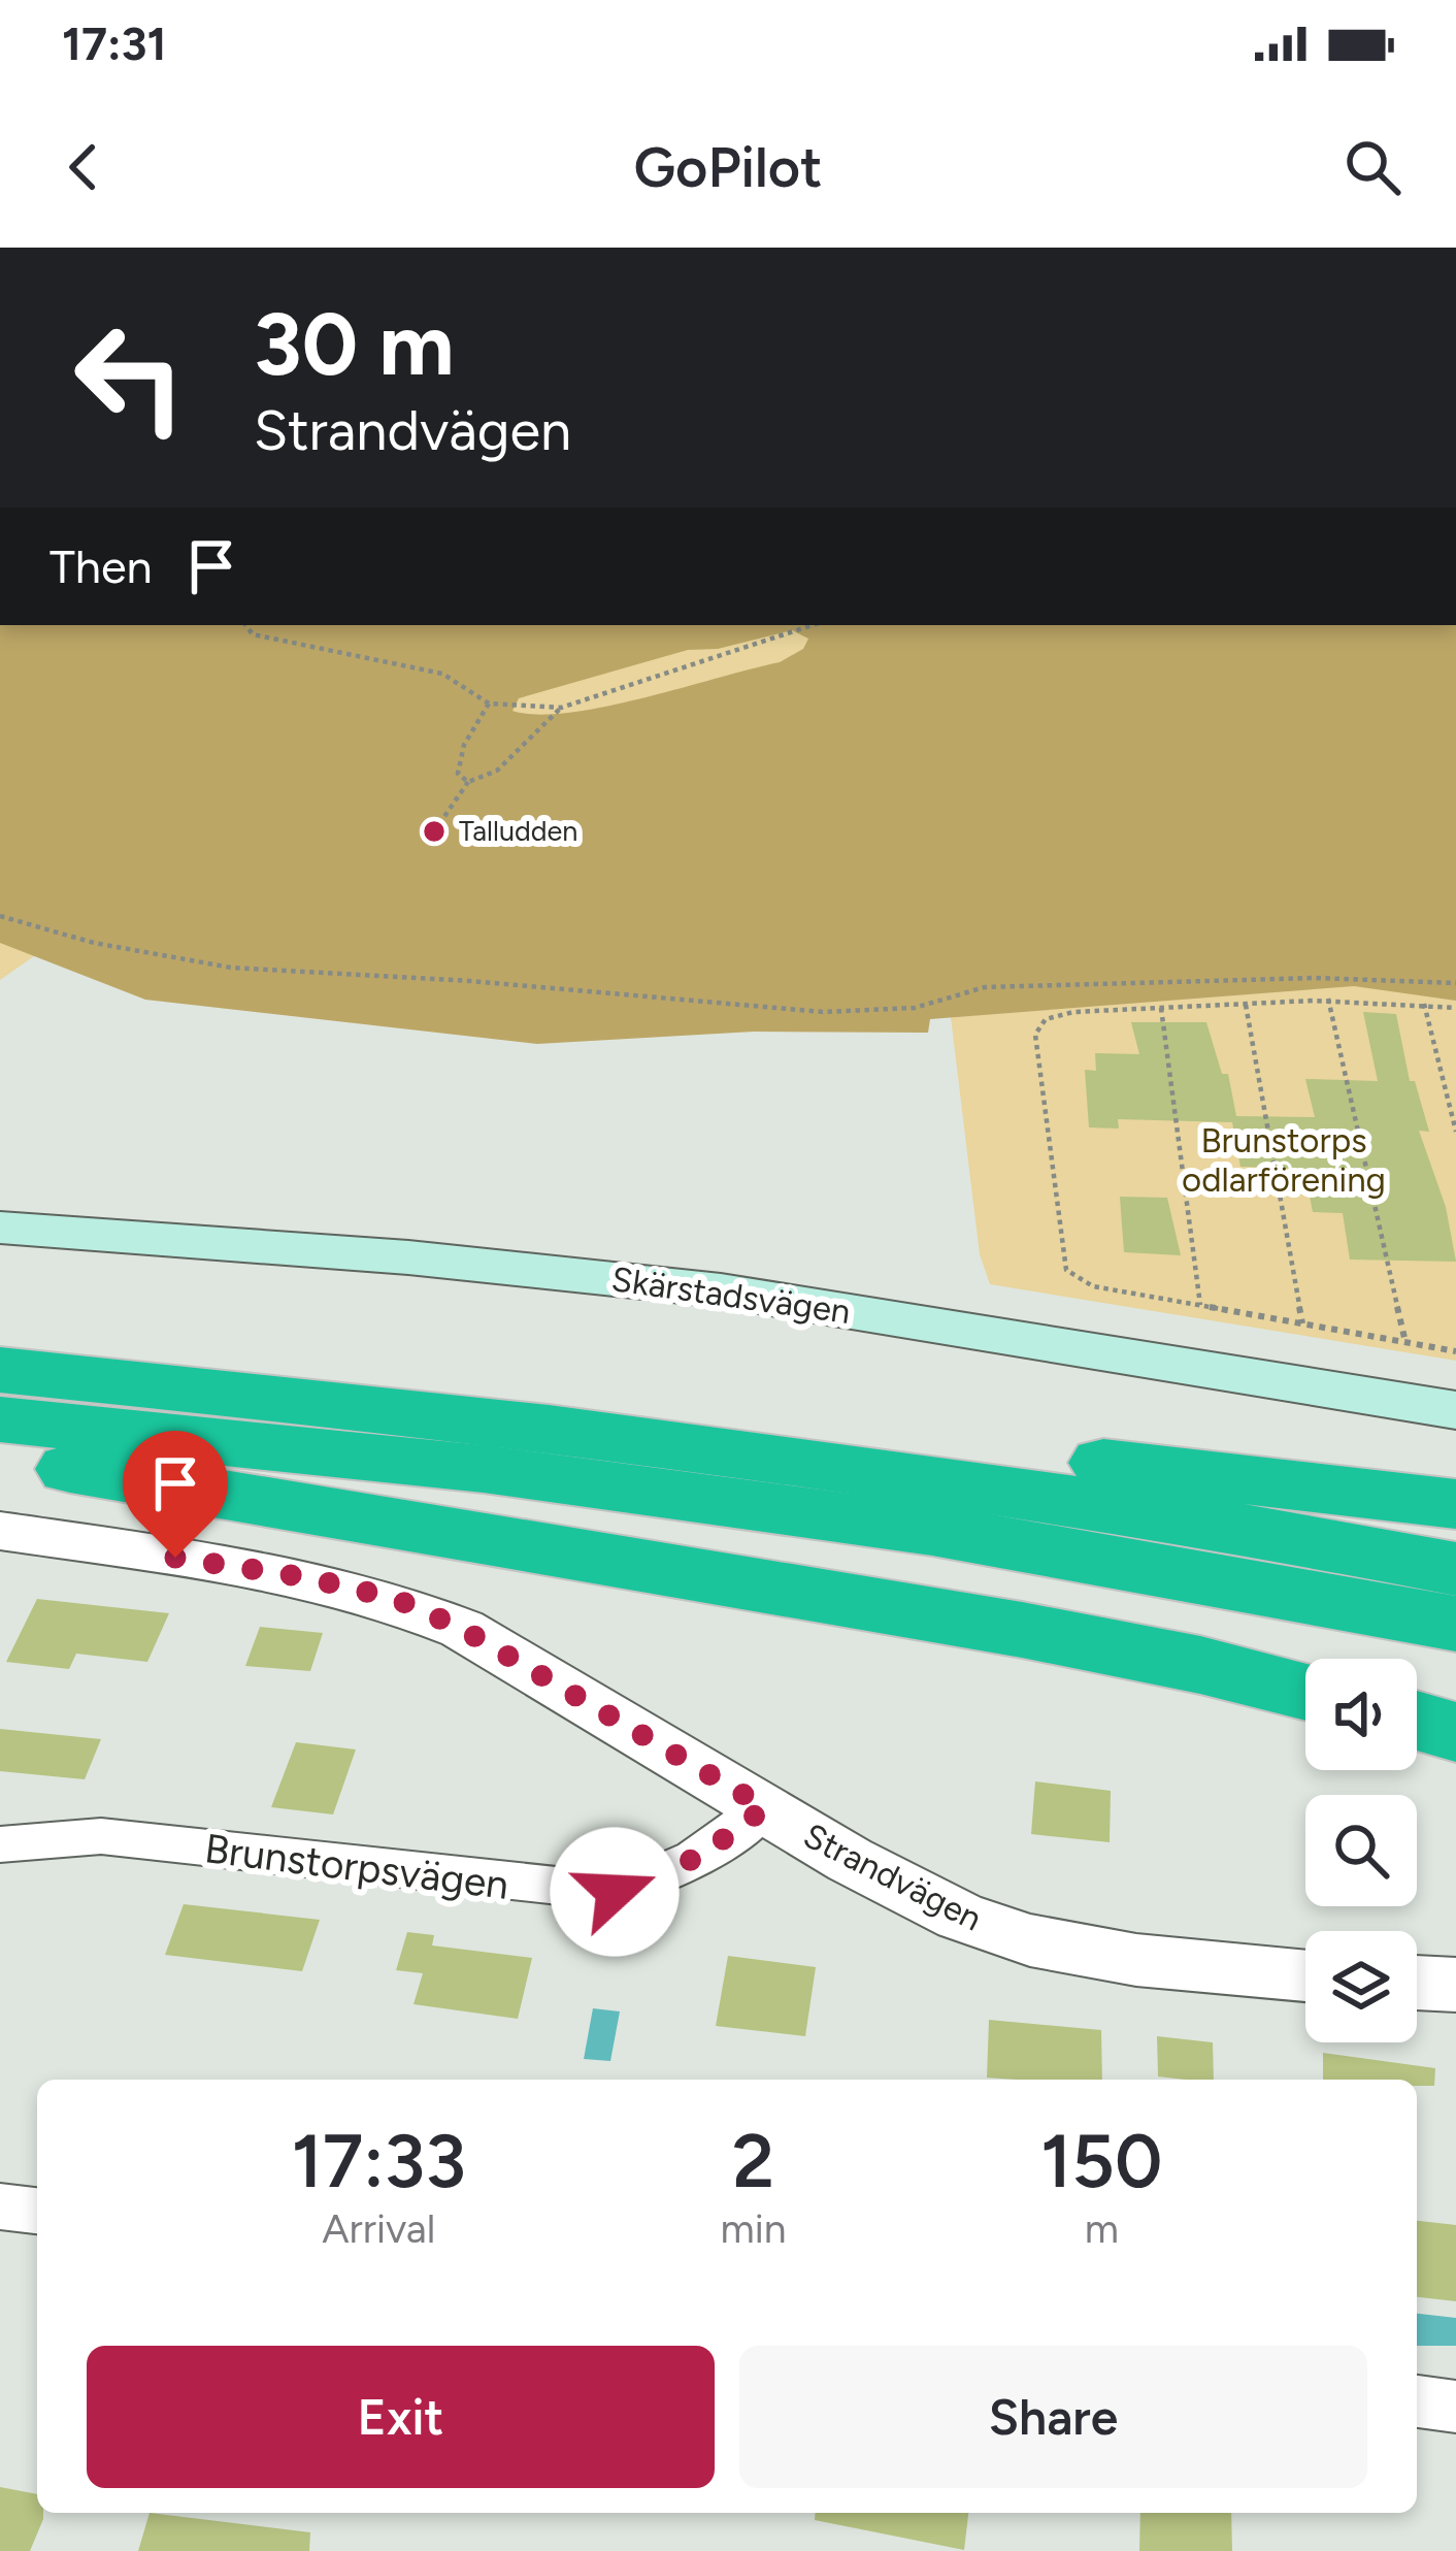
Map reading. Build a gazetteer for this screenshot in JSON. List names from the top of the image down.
{
  "streets": {
    "main road": ["Skärstadsvägen"],
    "street": ["Brunstorpsvägen", "Strandvägen"]
  },
  "crossings": [
    ["Brunstorpsvägen", "Strandvägen"]
  ],
  "parks": ["Brunstorps odlarförening"],
  "places": ["Talludden"],
  "page": {
    "status": "17:31",
    "header": "GoPilot",
    "turn": ["30 m", "Strandvägen"],
    "then": "Then",
    "eta": [
      "17:33",
      "Arrival",
      "2",
      "min",
      "150",
      "m"
    ],
    "buttons": ["Exit", "Share"]
  }
}
